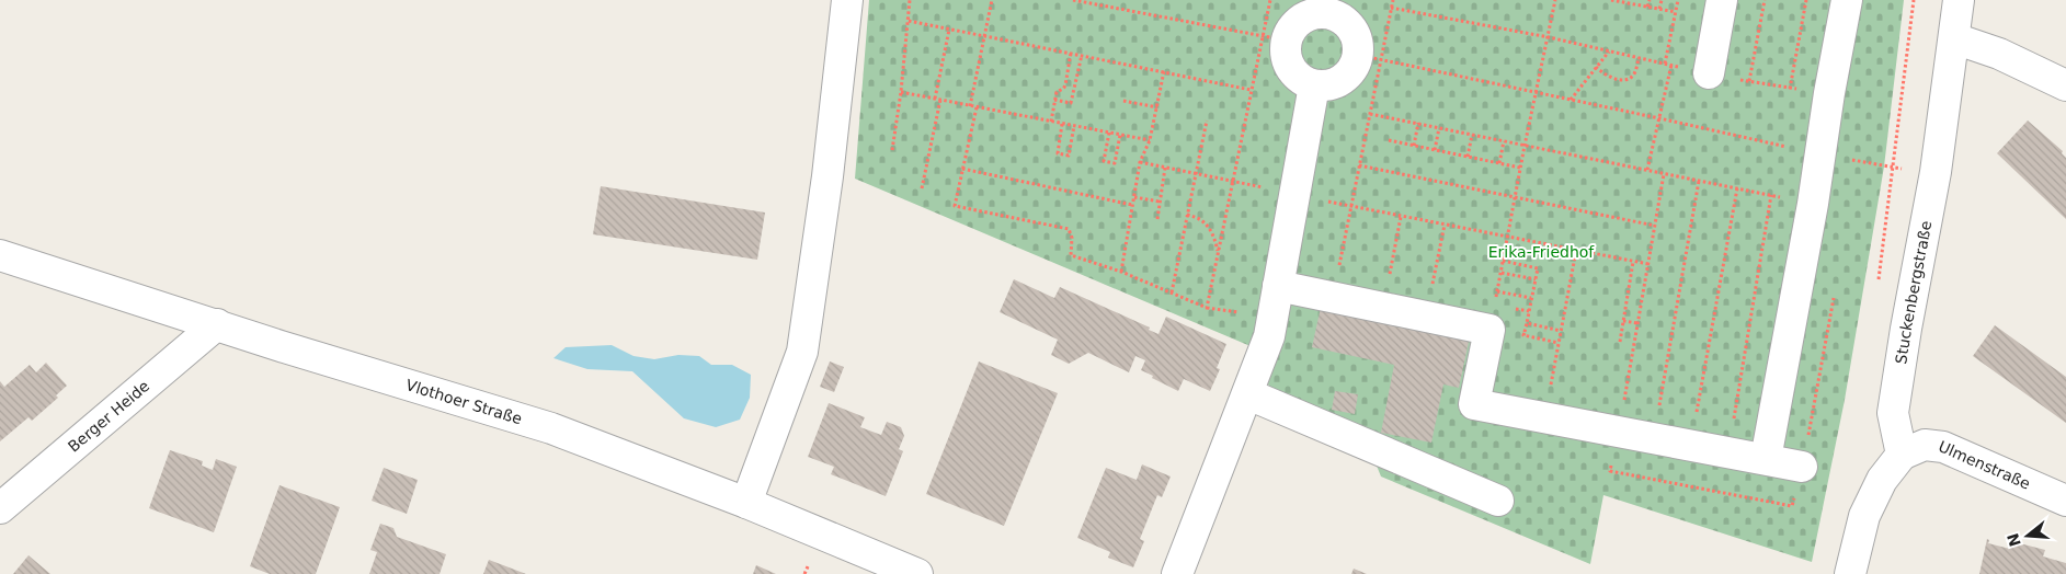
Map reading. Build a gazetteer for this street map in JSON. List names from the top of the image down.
{
  "streets": {
    "street": [
      "Stuckenbergstraße",
      "Vlothoer Straße",
      "Berger Heide",
      "Ulmenstraße"
    ]
  },
  "crossings": [
    ["Stuckenbergstraße", "Ulmenstraße"],
    ["Vlothoer Straße", "Berger Heide"]
  ],
  "parks": ["Erika-Friedhof"],
  "north": "left"
}
